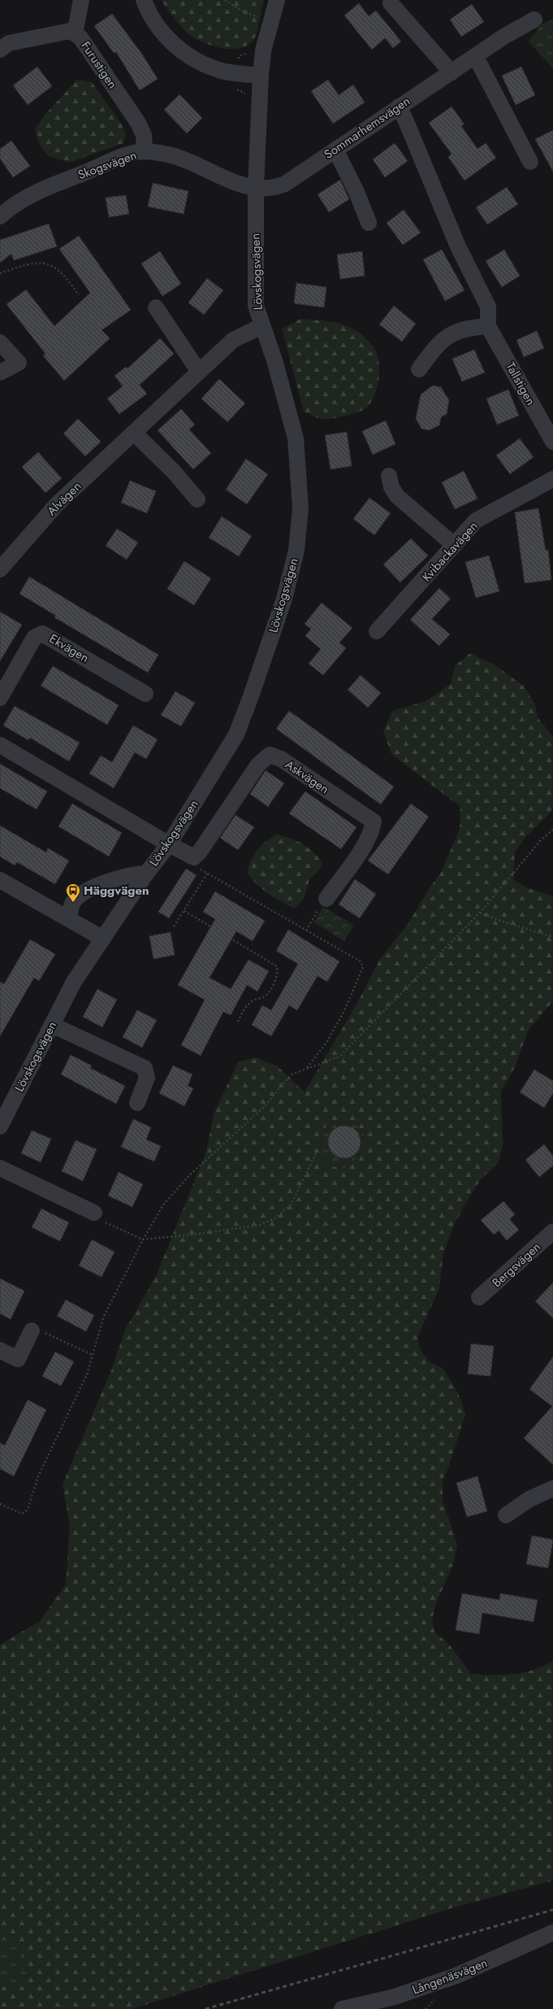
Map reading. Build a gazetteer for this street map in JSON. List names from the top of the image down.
{
  "streets": {
    "street": [
      "Furustigen",
      "Sommarhemsvägen",
      "Skogsvägen",
      "Lövskogsvägen",
      "Tallstigen",
      "Alvägen",
      "Kvibackavägen",
      "Ekvägen",
      "Askvägen",
      "Bergsvägen",
      "Långenäsvägen"
    ]
  },
  "crossings": [
    ["Furustigen", "Skogsvägen"],
    ["Sommarhemsvägen", "Skogsvägen"],
    ["Sommarhemsvägen", "Lövskogsvägen"],
    ["Skogsvägen", "Lövskogsvägen"],
    ["Lövskogsvägen", "Alvägen"]
  ],
  "places": {
    "bus stop": ["Häggvägen"]
  }
}
